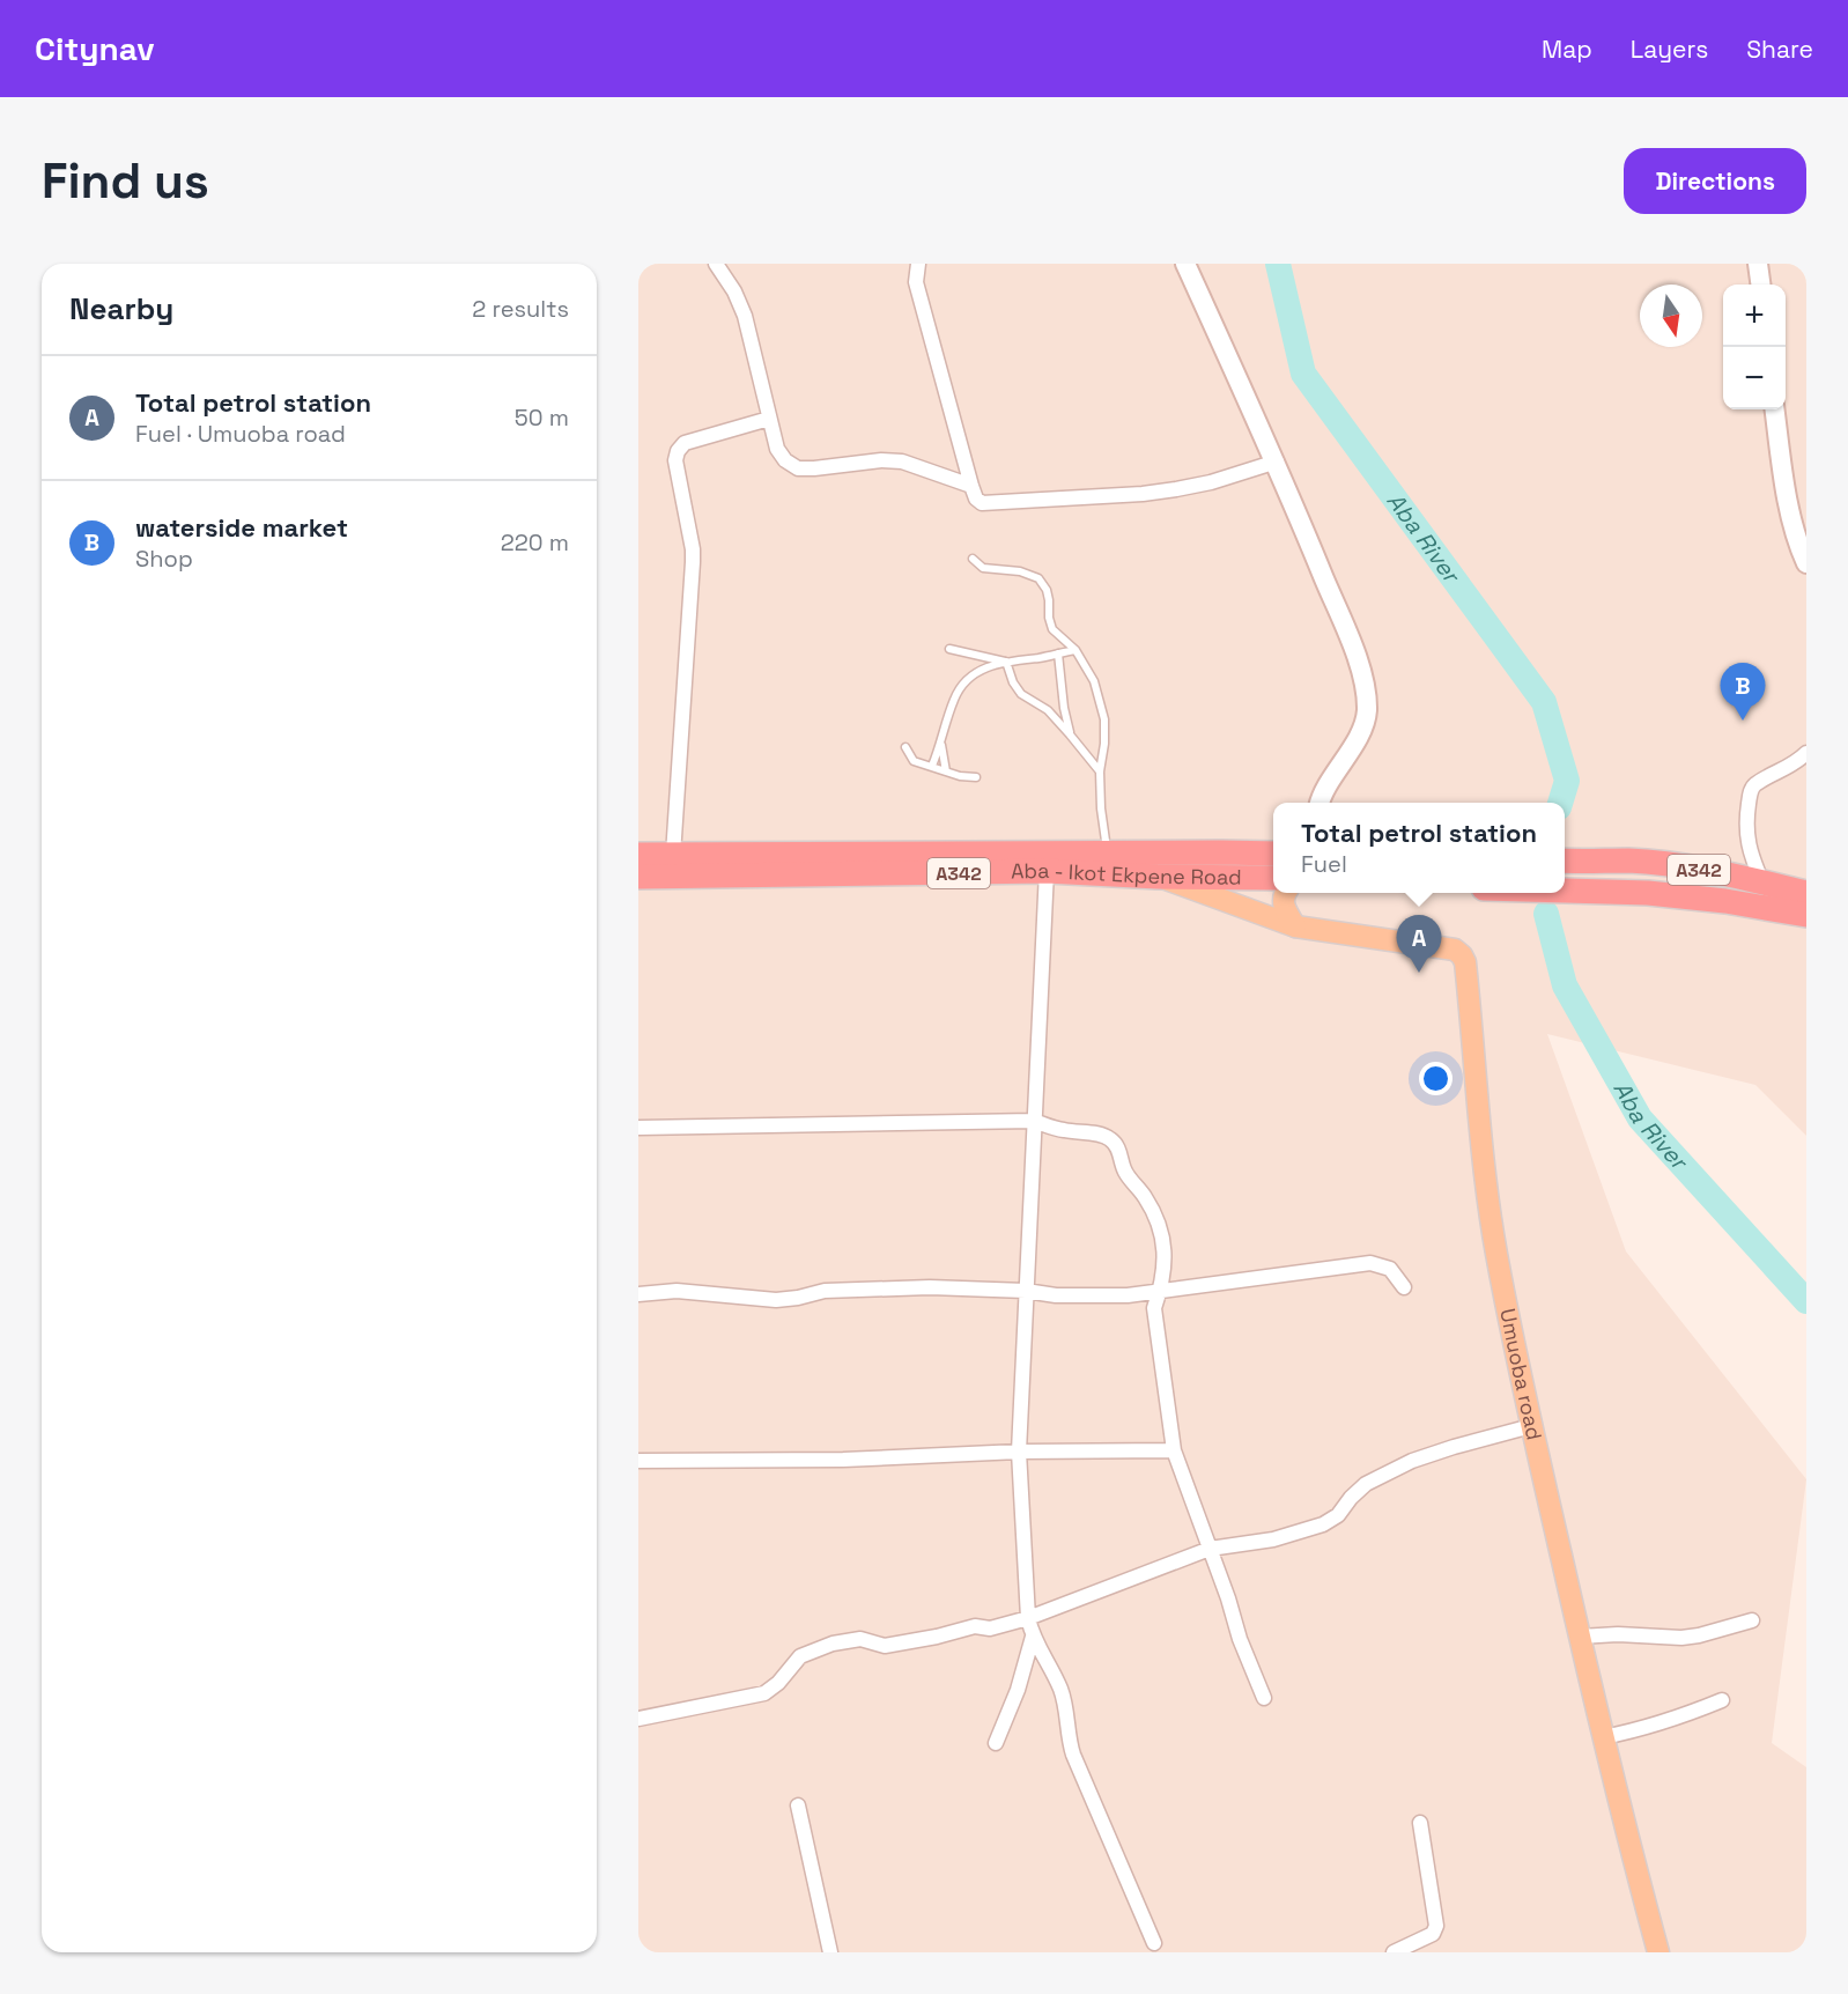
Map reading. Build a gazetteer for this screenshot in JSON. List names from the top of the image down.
{
  "streets": {
    "highway": ["A342", "Aba - Ikot Ekpene Road"],
    "main road": ["Umuoba road"]
  },
  "crossings": [
    ["Aba - Ikot Ekpene Road", "Umuoba road"]
  ],
  "water": ["Aba River"],
  "north": "bottom",
  "page": {
    "header": "Citynav",
    "nav": ["Map", "Layers", "Share"],
    "buttons": "Directions",
    "title": "Find us",
    "heading": ["Nearby", "2 results"],
    "map_buttons": ["+", "−"],
    "list": [
      {
        "mark": "A",
        "name": "Total petrol station",
        "note": "Fuel · Umuoba road",
        "value": "50 m"
      },
      {
        "mark": "B",
        "name": "waterside market",
        "note": "Shop",
        "value": "220 m"
      }
    ],
    "pins": ["B", "A"],
    "popup": ["Total petrol station", "Fuel"]
  }
}
